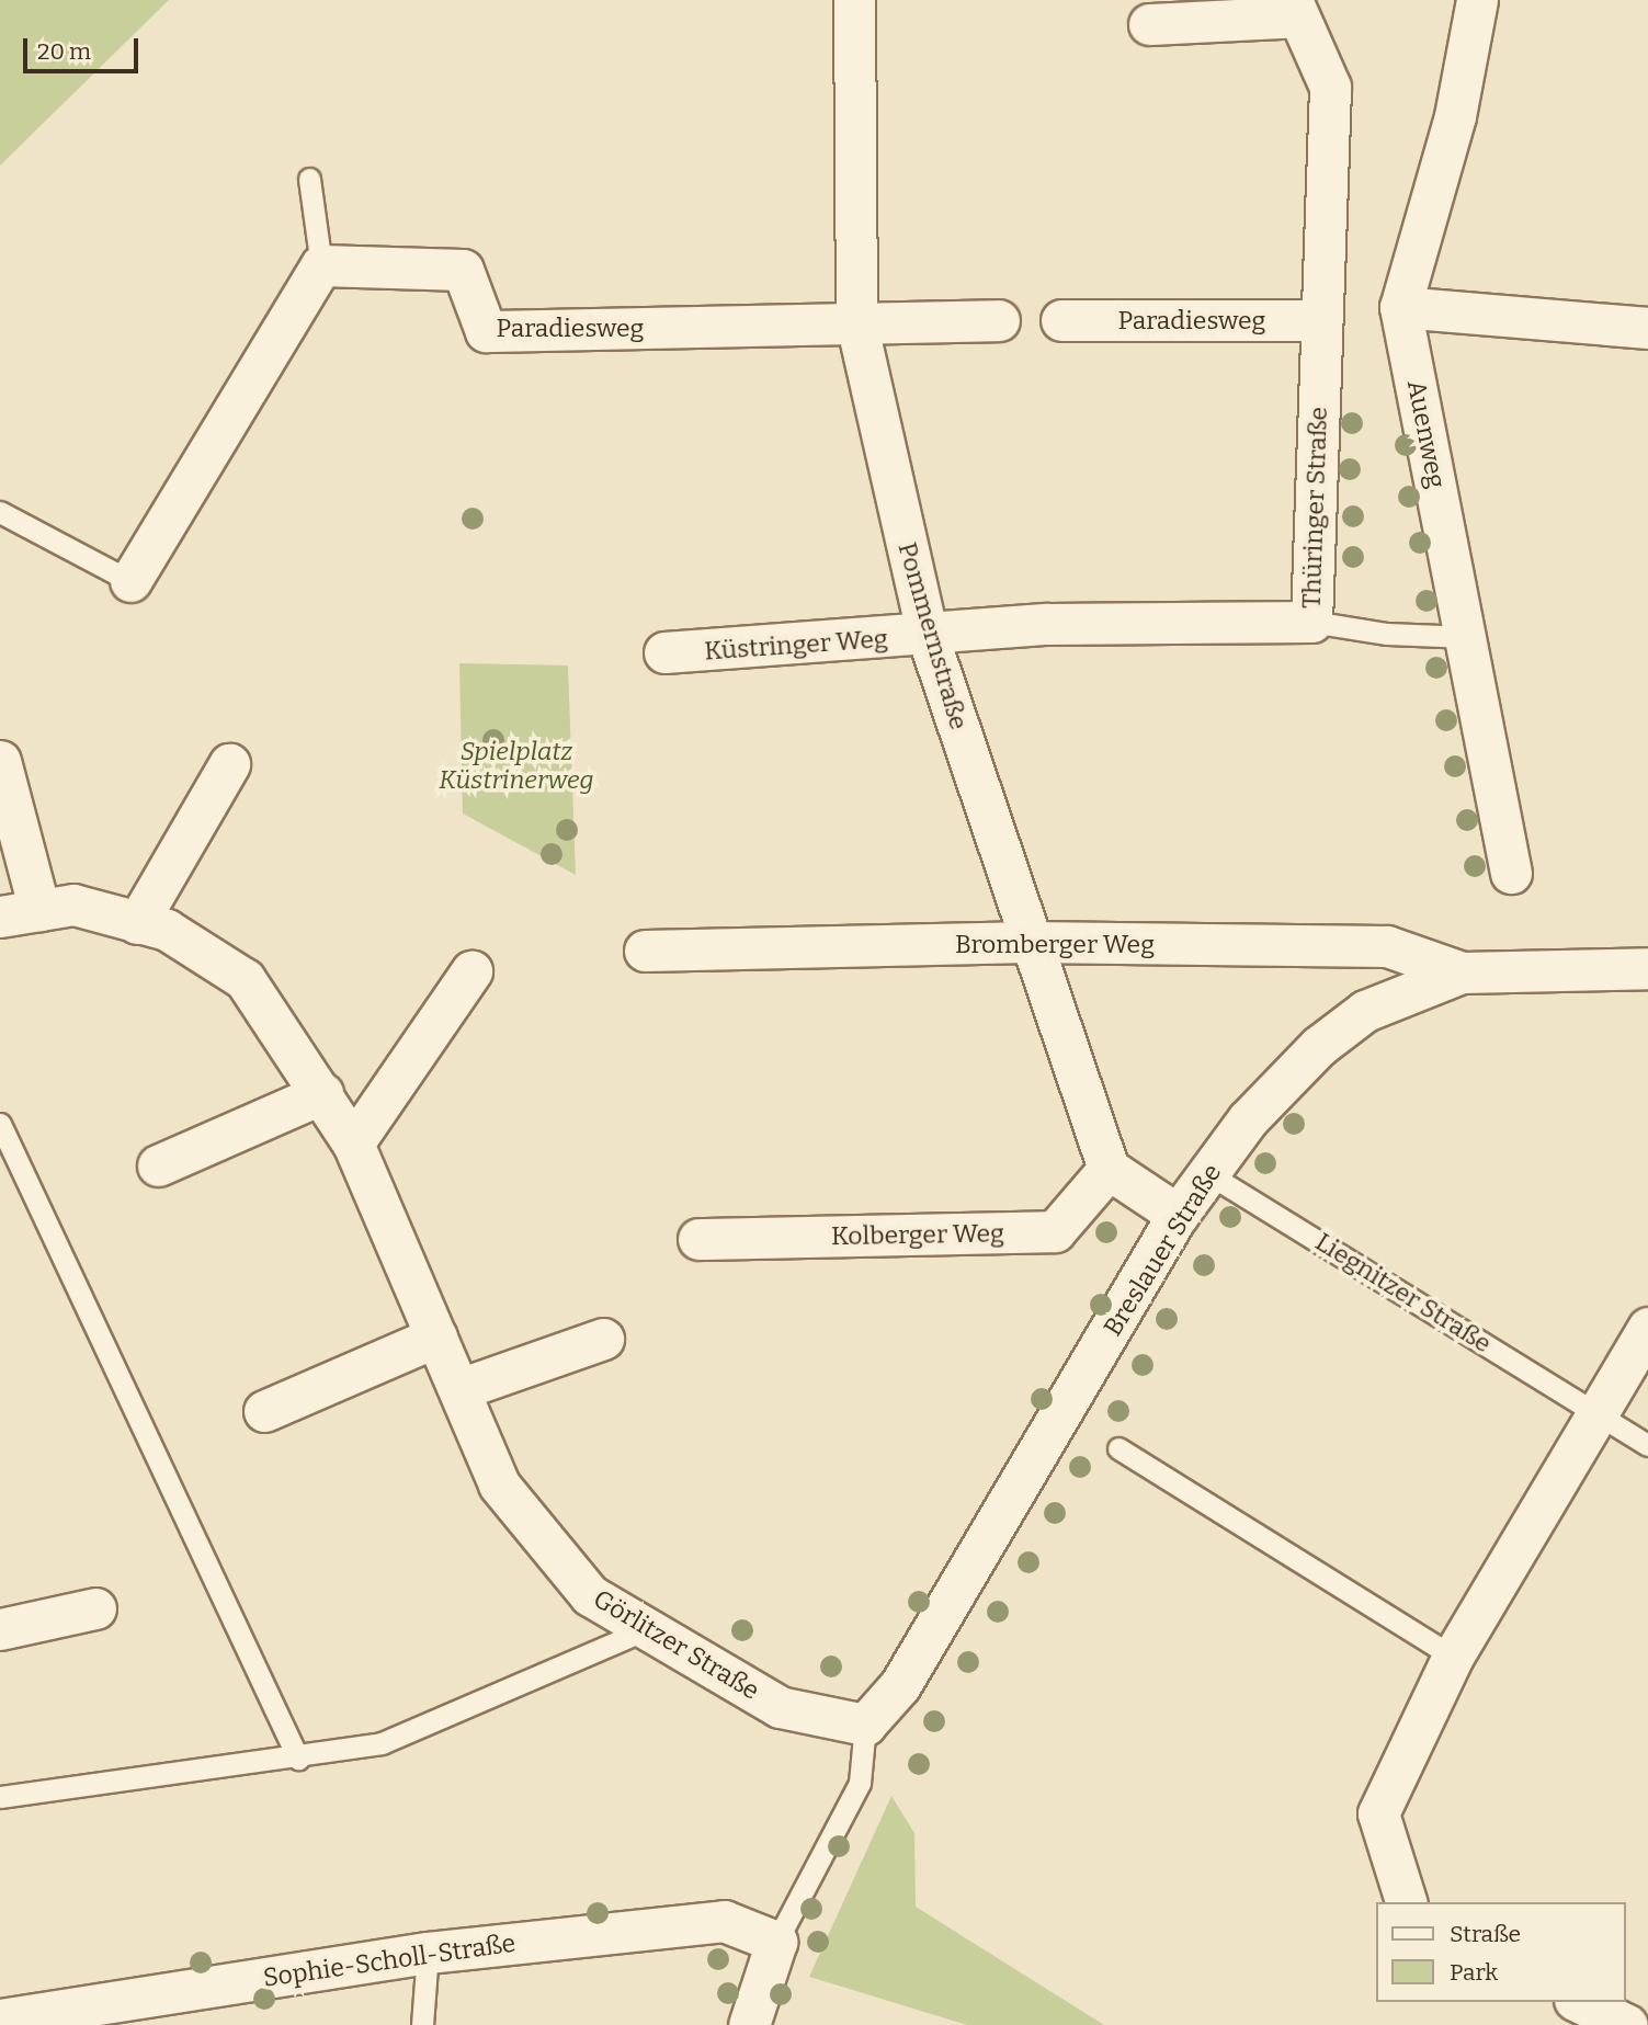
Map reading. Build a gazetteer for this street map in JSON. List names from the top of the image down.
{
  "streets": {
    "street": [
      "Paradiesweg",
      "Auenweg",
      "Thüringer Straße",
      "Pommernstraße",
      "Küstringer Weg",
      "Bromberger Weg",
      "Kolberger Weg",
      "Breslauer Straße",
      "Görlitzer Straße",
      "Sophie-Scholl-Straße"
    ],
    "lane": ["Liegnitzer Straße"]
  },
  "crossings": [
    ["Paradiesweg", "Thüringer Straße"],
    ["Paradiesweg", "Pommernstraße"],
    ["Thüringer Straße", "Pommernstraße"],
    ["Thüringer Straße", "Küstringer Weg"],
    ["Pommernstraße", "Küstringer Weg"],
    ["Pommernstraße", "Bromberger Weg"],
    ["Pommernstraße", "Kolberger Weg"],
    ["Bromberger Weg", "Breslauer Straße"],
    ["Breslauer Straße", "Liegnitzer Straße"],
    ["Breslauer Straße", "Görlitzer Straße"]
  ],
  "parks": ["Spielplatz Küstrinerweg"],
  "legend": ["Straße", "Park"],
  "scale_bar": "20 m"
}
